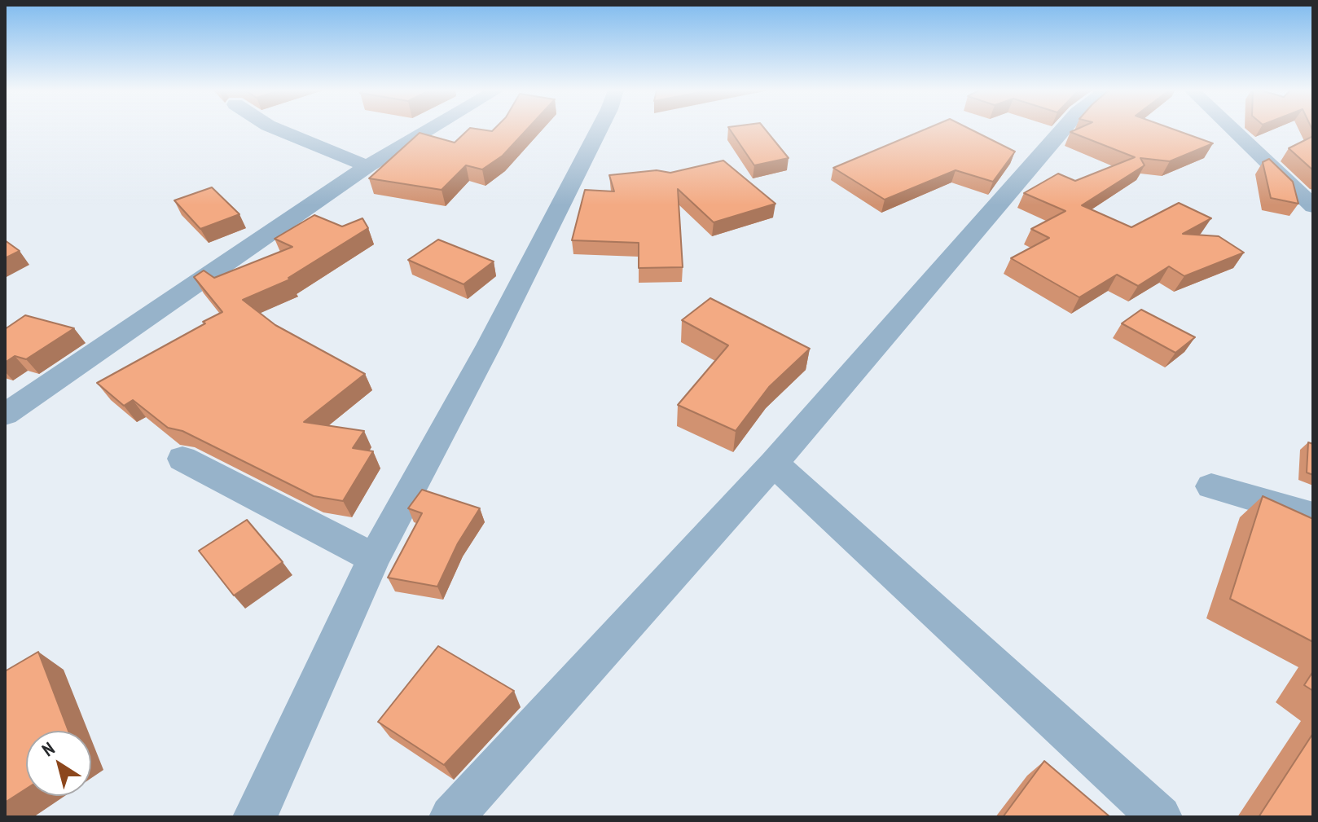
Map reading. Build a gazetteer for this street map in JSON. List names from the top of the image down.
{
  "north": "top left"
}
